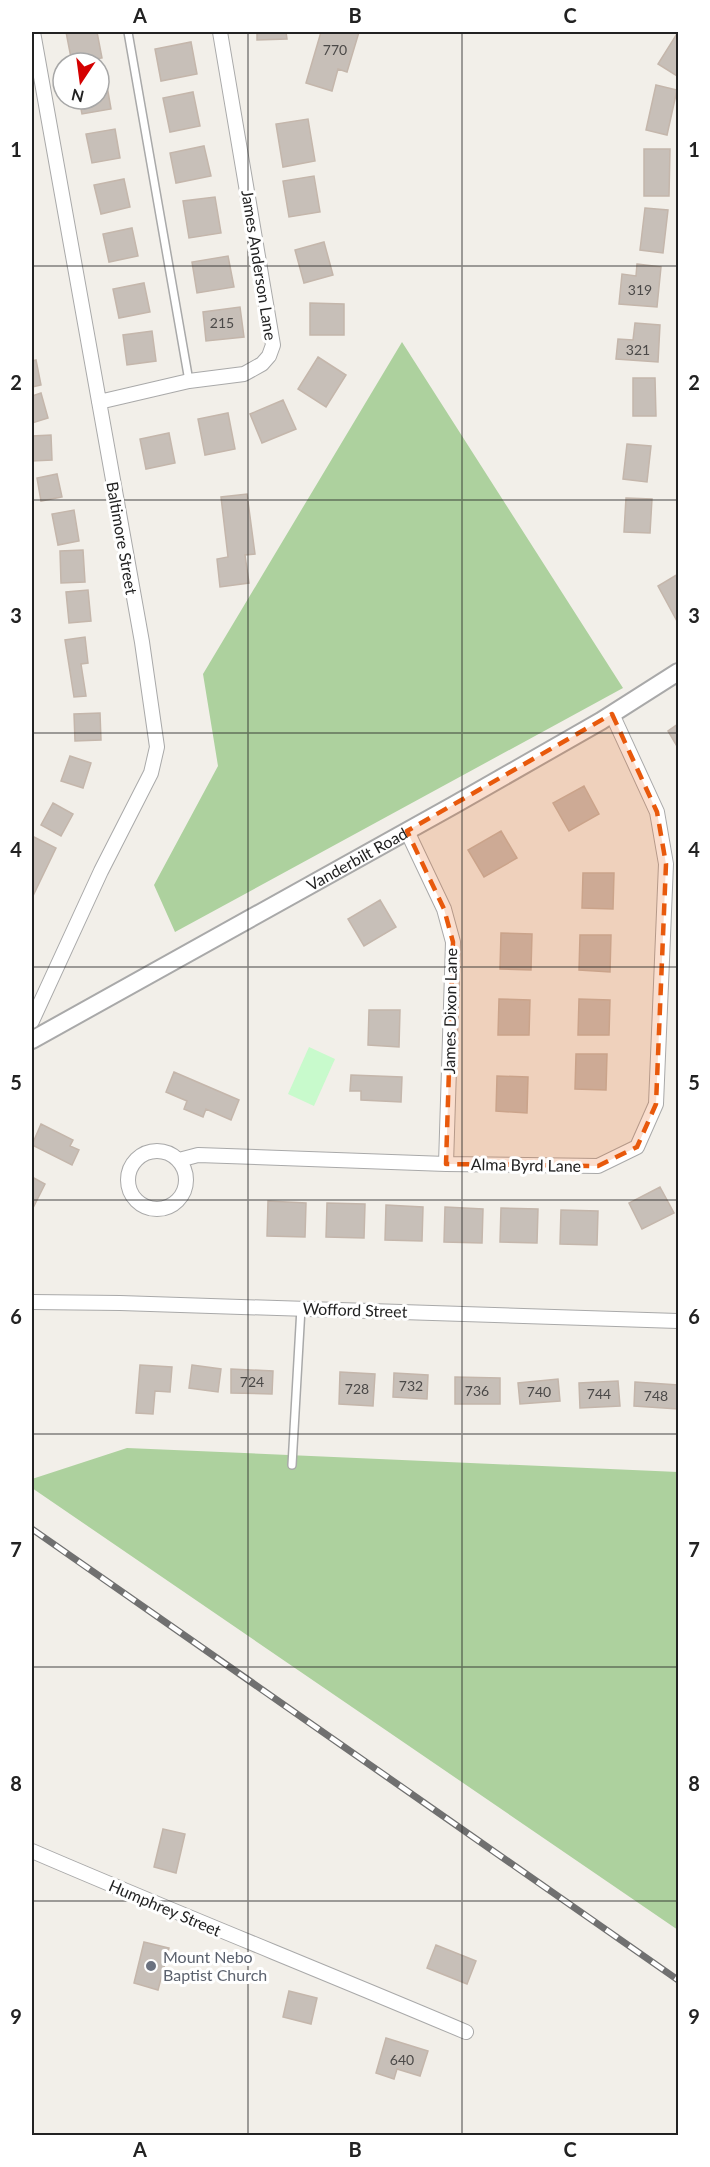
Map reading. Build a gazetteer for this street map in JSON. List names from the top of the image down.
{
  "streets": {
    "street": [
      "James Anderson Lane",
      "Baltimore Street",
      "Vanderbilt Road",
      "James Dixon Lane",
      "Alma Byrd Lane",
      "Wofford Street",
      "Humphrey Street"
    ]
  },
  "crossings": [
    ["James Anderson Lane", "Baltimore Street"],
    ["Vanderbilt Road", "James Dixon Lane"],
    ["Vanderbilt Road", "Alma Byrd Lane"],
    ["James Dixon Lane", "Alma Byrd Lane"]
  ],
  "places": ["Mount Nebo Baptist Church"],
  "house_numbers": [
    "770",
    "319",
    "215",
    "321",
    "724",
    "732",
    "728",
    "736",
    "740",
    "744",
    "748",
    "640"
  ],
  "north": "bottom",
  "grid": {
    "columns": ["A", "B", "C"],
    "rows": [
      "1",
      "2",
      "3",
      "4",
      "5",
      "6",
      "7",
      "8",
      "9"
    ]
  }
}
